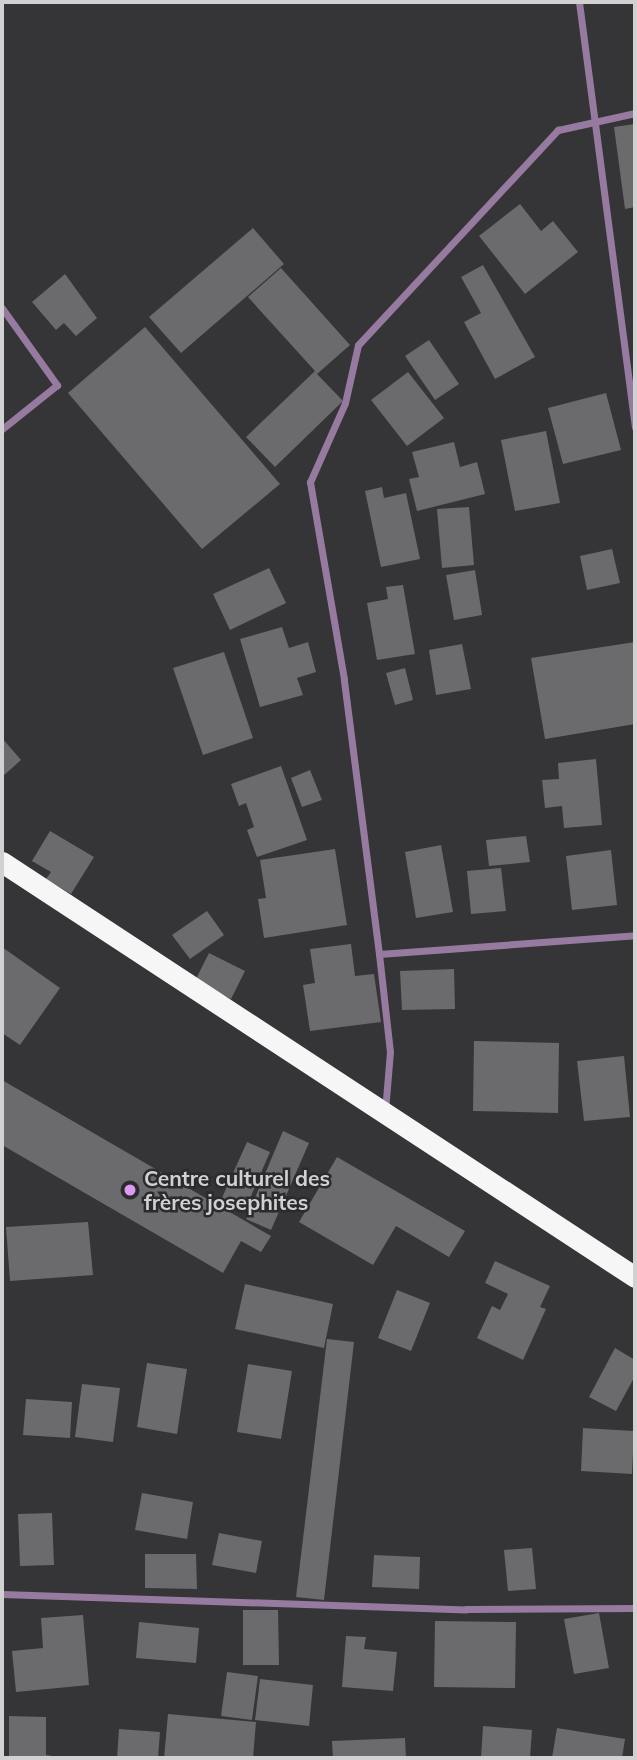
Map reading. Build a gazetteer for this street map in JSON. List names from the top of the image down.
{
  "places": ["Centre culturel des frères josephites"]
}
